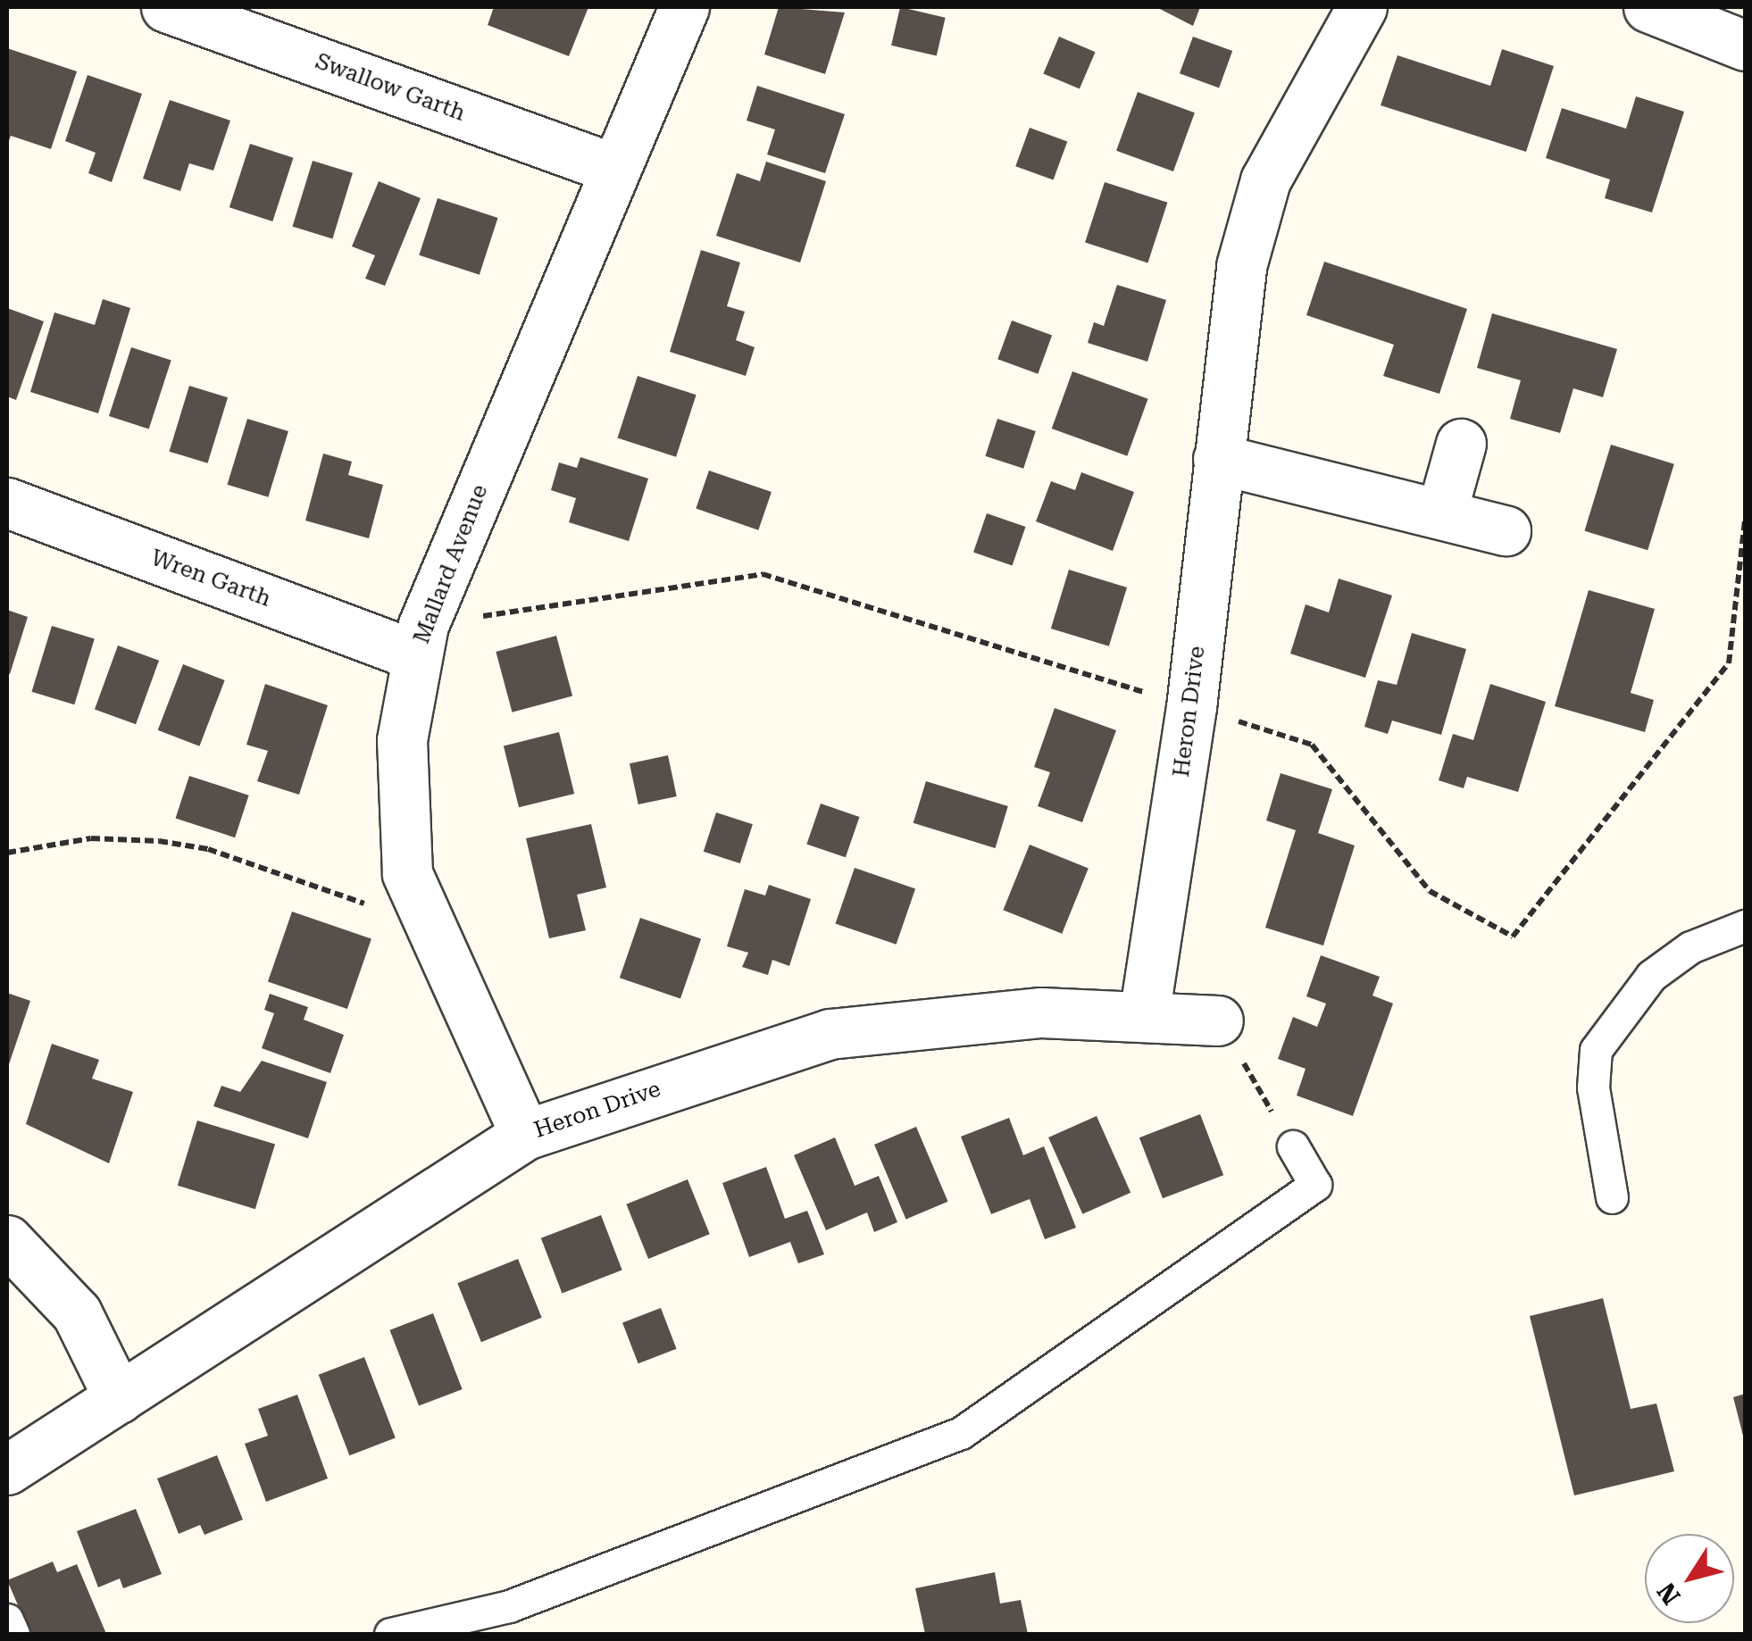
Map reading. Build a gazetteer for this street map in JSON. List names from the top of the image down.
{
  "streets": {
    "street": [
      "Swallow Garth",
      "Mallard Avenue",
      "Wren Garth",
      "Heron Drive"
    ]
  },
  "crossings": [
    ["Swallow Garth", "Mallard Avenue"],
    ["Mallard Avenue", "Wren Garth"],
    ["Mallard Avenue", "Heron Drive"]
  ],
  "north": "bottom left"
}
